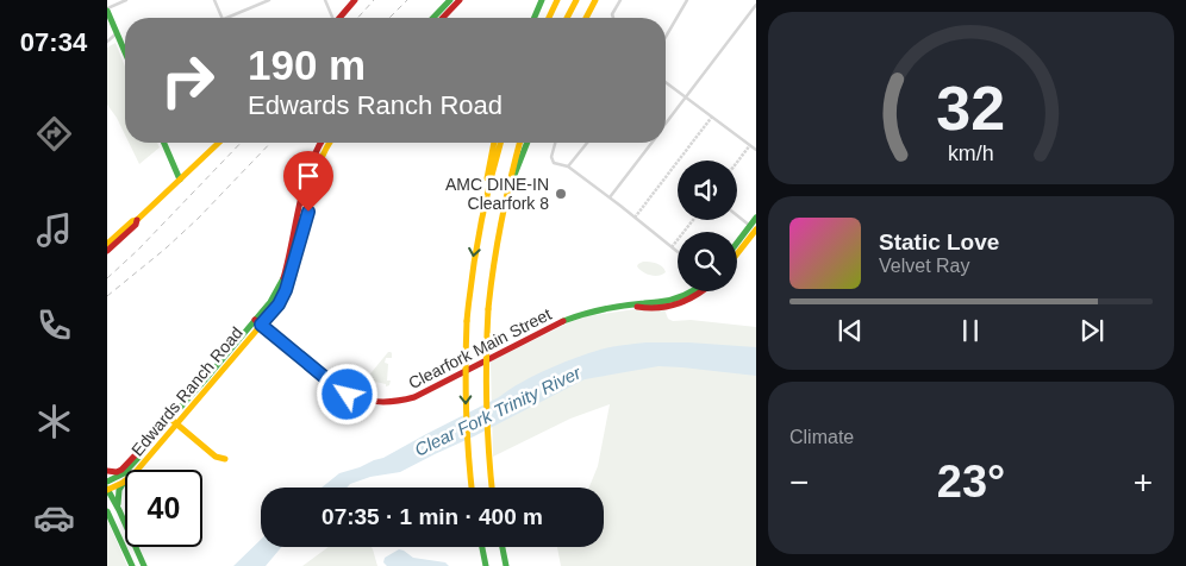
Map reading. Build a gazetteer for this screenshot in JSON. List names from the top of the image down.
{
  "streets": {
    "main road": ["Clearfork Main Street", "Edwards Ranch Road"]
  },
  "crossings": [
    ["Clearfork Main Street", "Edwards Ranch Road"]
  ],
  "water": ["Clear Fork Trinity River"],
  "places": ["AMC DINE-IN Clearfork 8"],
  "page": {
    "tabs": "07:34",
    "turn": ["190 m", "Edwards Ranch Road"],
    "song": ["Static Love", "Velvet Ray"],
    "tile": "Climate",
    "heat": ["−", "23°", "+"],
    "limit": "40",
    "trip": "07:35 · 1 min · 400 m",
    "gauge": ["32", "km/h"]
  }
}
